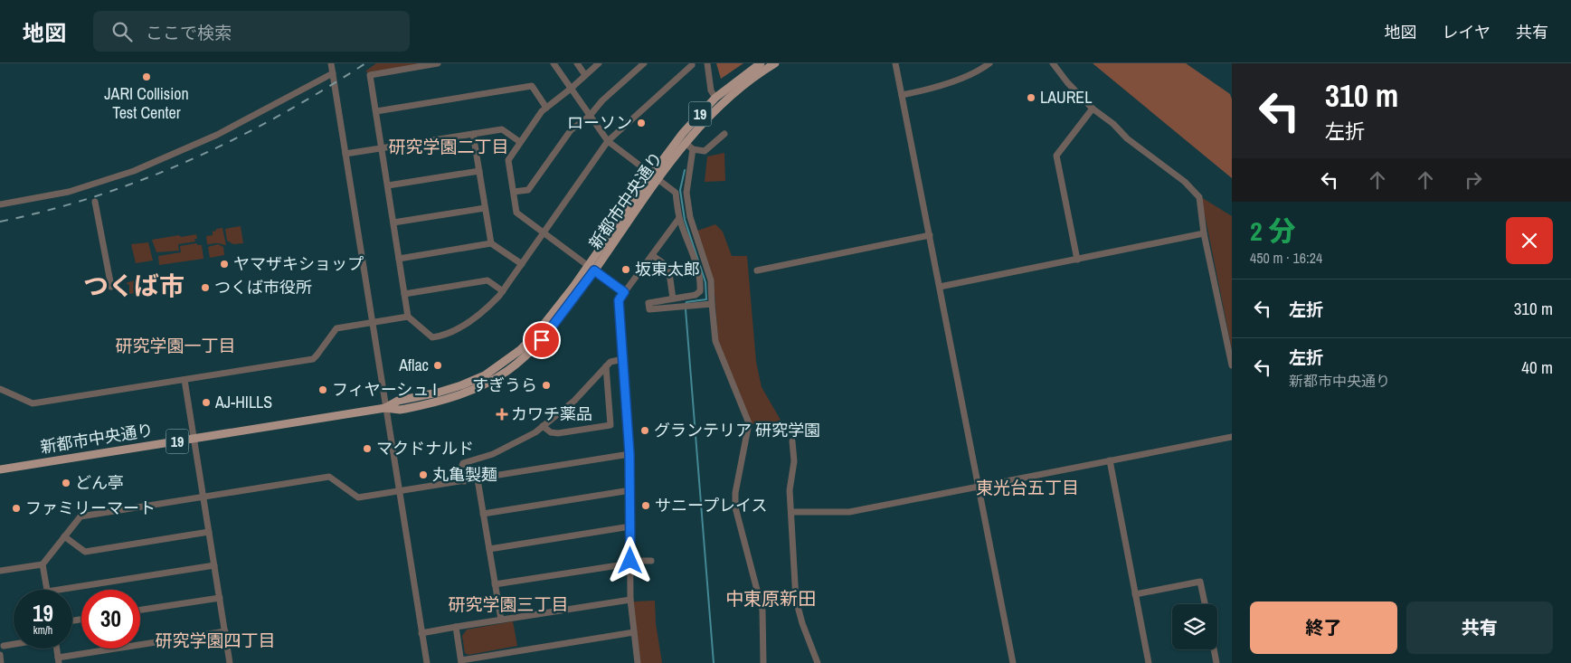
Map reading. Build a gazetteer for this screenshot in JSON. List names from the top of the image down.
{
  "streets": {
    "main road": ["19", "新都市中央通り"]
  },
  "districts": [
    "研究学園二丁目",
    "つくば市",
    "研究学園一丁目",
    "東光台五丁目",
    "中東原新田",
    "研究学園三丁目",
    "研究学園四丁目"
  ],
  "places": {
    "other": [
      "JARI Collision Test Center",
      "LAUREL",
      "ローソン",
      "ヤマザキショップ",
      "坂東太郎",
      "つくば市役所",
      "Aflac",
      "すぎうら",
      "フィヤーシュ I",
      "AJ-HILLS",
      "グランテリア 研究学園",
      "マクドナルド",
      "丸亀製麺",
      "どん亭",
      "サニープレイス",
      "ファミリーマート"
    ],
    "health": ["カワチ薬品"]
  },
  "page": {
    "header": "地図",
    "search": "ここで検索",
    "nav": ["地図", "レイヤ", "共有"],
    "turn": ["310 m", "左折"],
    "heading": ["2 分", "450 m · 16:24"],
    "list": [
      {
        "name": "左折",
        "value": "310 m"
      },
      {
        "name": "左折",
        "note": "新都市中央通り",
        "value": "40 m"
      }
    ],
    "speed": "19 km/h",
    "limit": "30",
    "buttons": ["終了", "共有"]
  }
}
